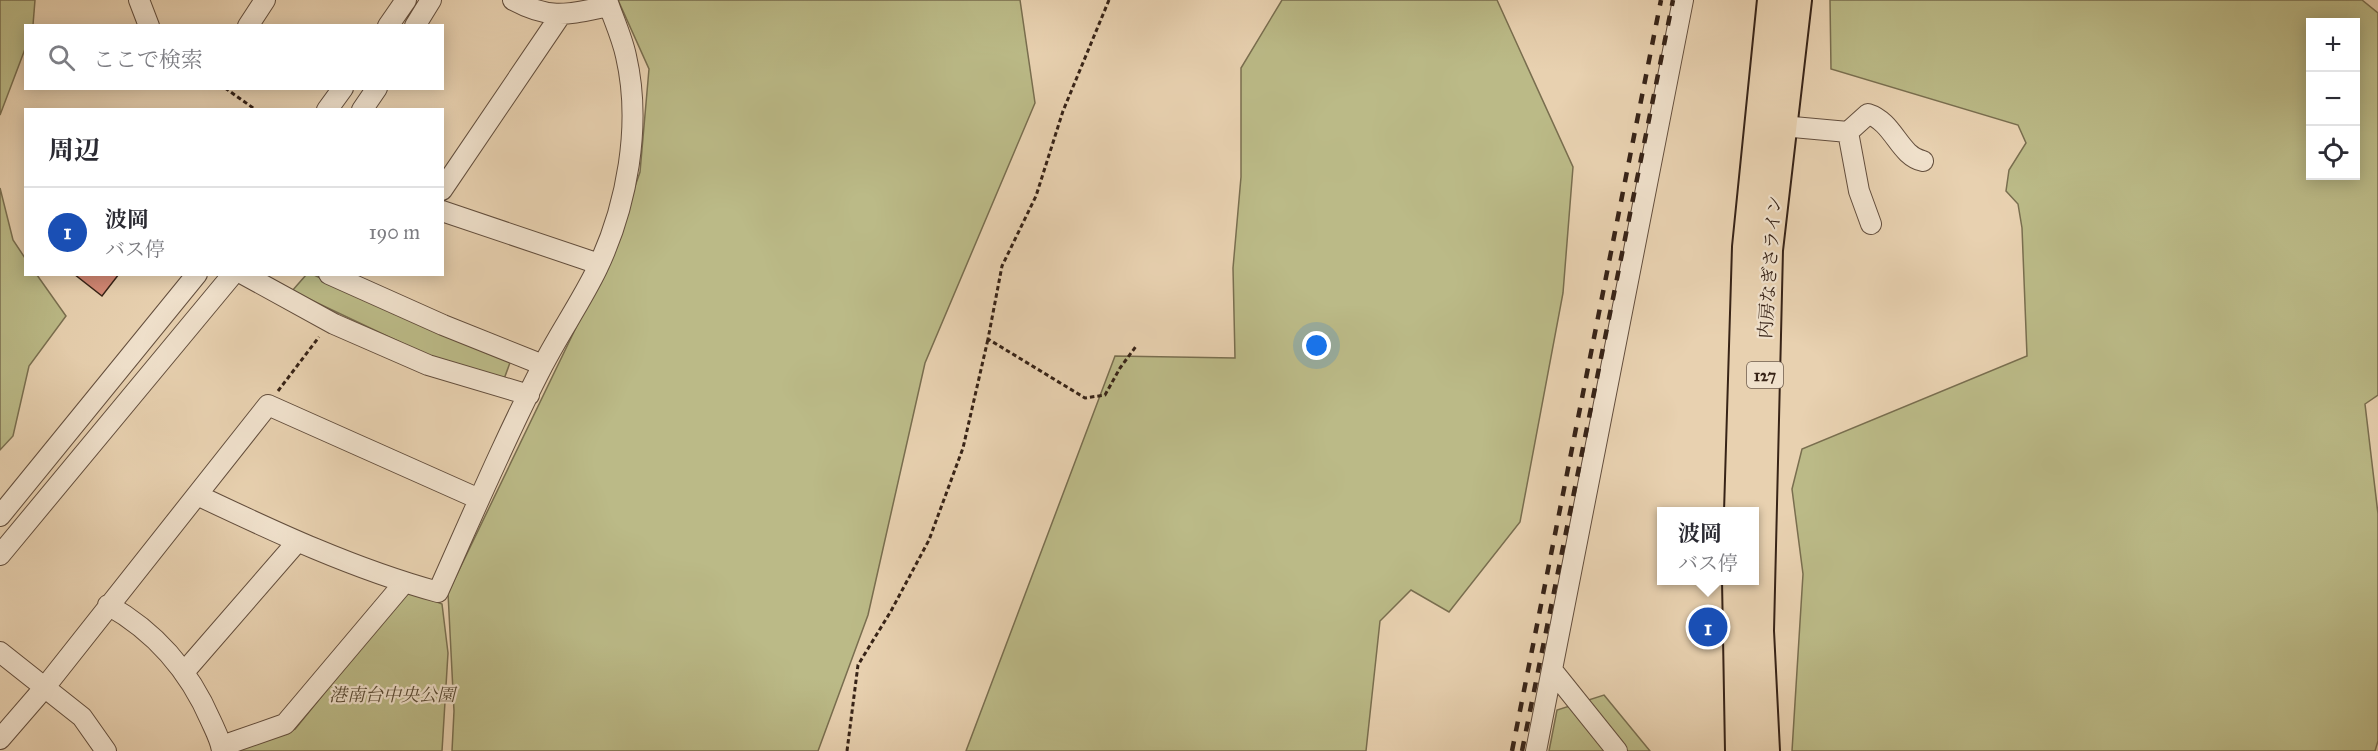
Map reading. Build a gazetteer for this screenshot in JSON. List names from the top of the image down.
{
  "streets": {
    "highway": ["内房なぎさライン", "127"]
  },
  "parks": ["港南台中央公園"],
  "page": {
    "map_buttons": ["+", "−"],
    "search": "ここで検索",
    "heading": "周辺",
    "list": [
      {
        "mark": "1",
        "name": "波岡",
        "note": "バス停",
        "value": "190 m"
      }
    ],
    "popup": ["波岡", "バス停"],
    "pins": "1"
  }
}
